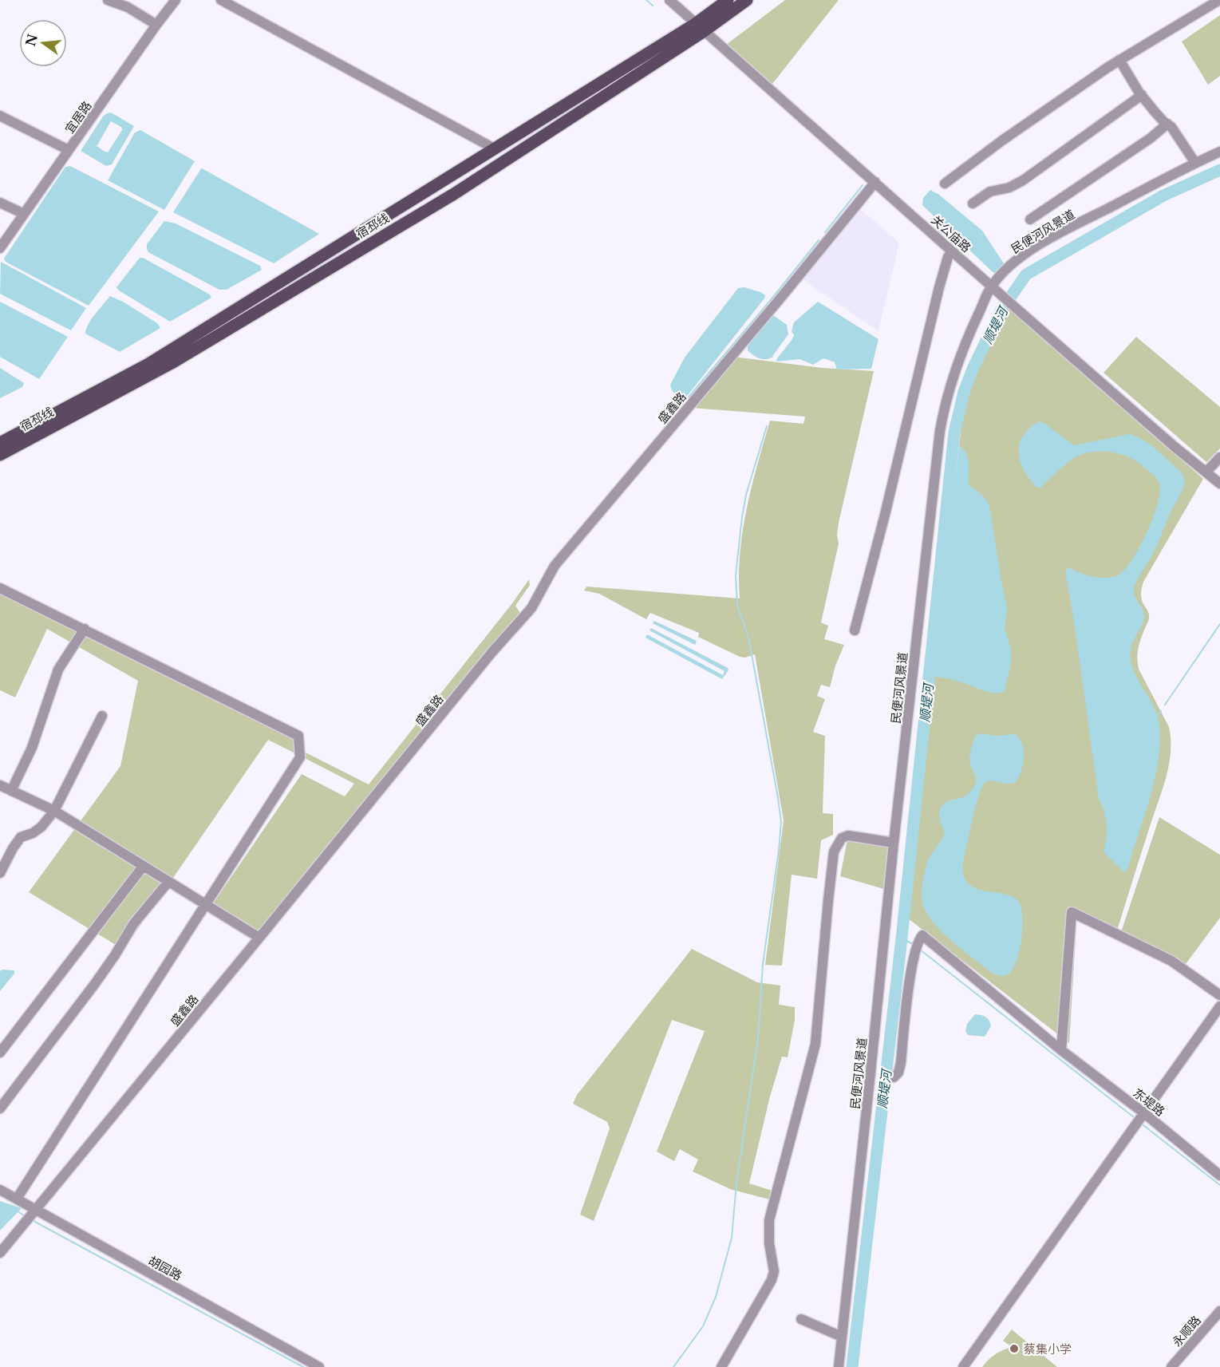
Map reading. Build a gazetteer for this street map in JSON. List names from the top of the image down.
{
  "streets": {
    "main road": ["宿邳线"],
    "street": [
      "宜居路",
      "民便河风景道",
      "关公庙路",
      "盛鑫路",
      "东堤路",
      "胡园路",
      "永顺路"
    ]
  },
  "crossings": [
    ["宿邳线", "关公庙路"],
    ["民便河风景道", "关公庙路"],
    ["关公庙路", "盛鑫路"],
    ["盛鑫路", "胡园路"]
  ],
  "water": ["顺堤河"],
  "places": ["蔡集小学"],
  "north": "left"
}
